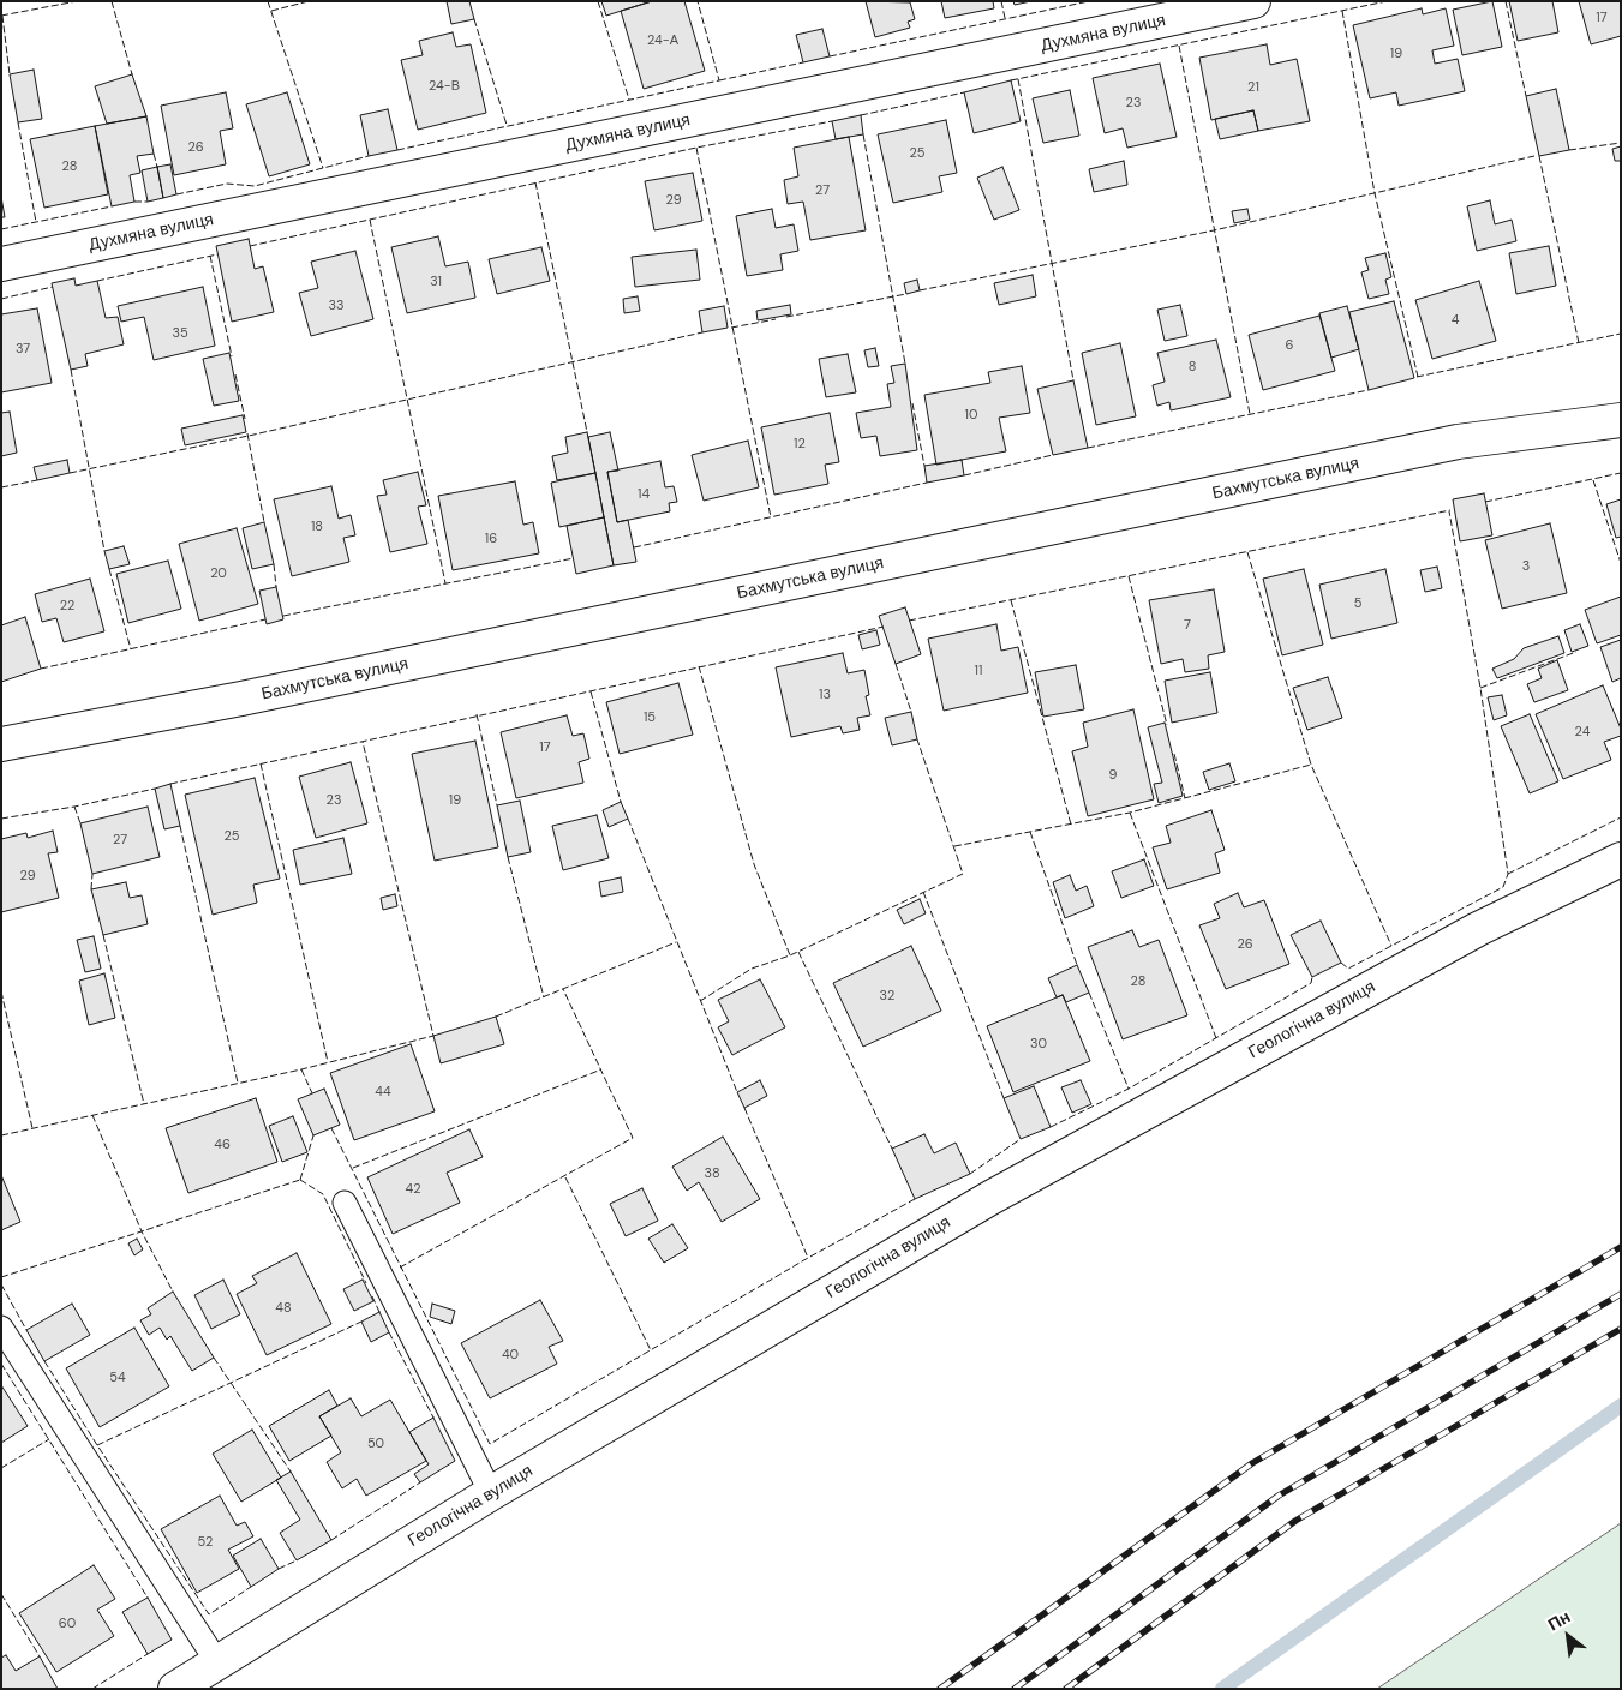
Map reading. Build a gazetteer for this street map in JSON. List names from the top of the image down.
{
  "streets": {
    "street": ["Духмяна вулиця", "Бахмутська вулиця", "Геологічна вулиця"]
  },
  "house_numbers": [
    "17",
    "24-А",
    "19",
    "24-В",
    "21",
    "23",
    "26",
    "25",
    "28",
    "27",
    "29",
    "31",
    "33",
    "4",
    "35",
    "6",
    "37",
    "8",
    "10",
    "12",
    "14",
    "18",
    "16",
    "3",
    "20",
    "5",
    "22",
    "7",
    "11",
    "13",
    "15",
    "24",
    "17",
    "9",
    "23",
    "19",
    "25",
    "27",
    "29",
    "26",
    "28",
    "32",
    "30",
    "44",
    "46",
    "38",
    "42",
    "48",
    "40",
    "54",
    "50",
    "52",
    "60"
  ],
  "north": "top left"
}
